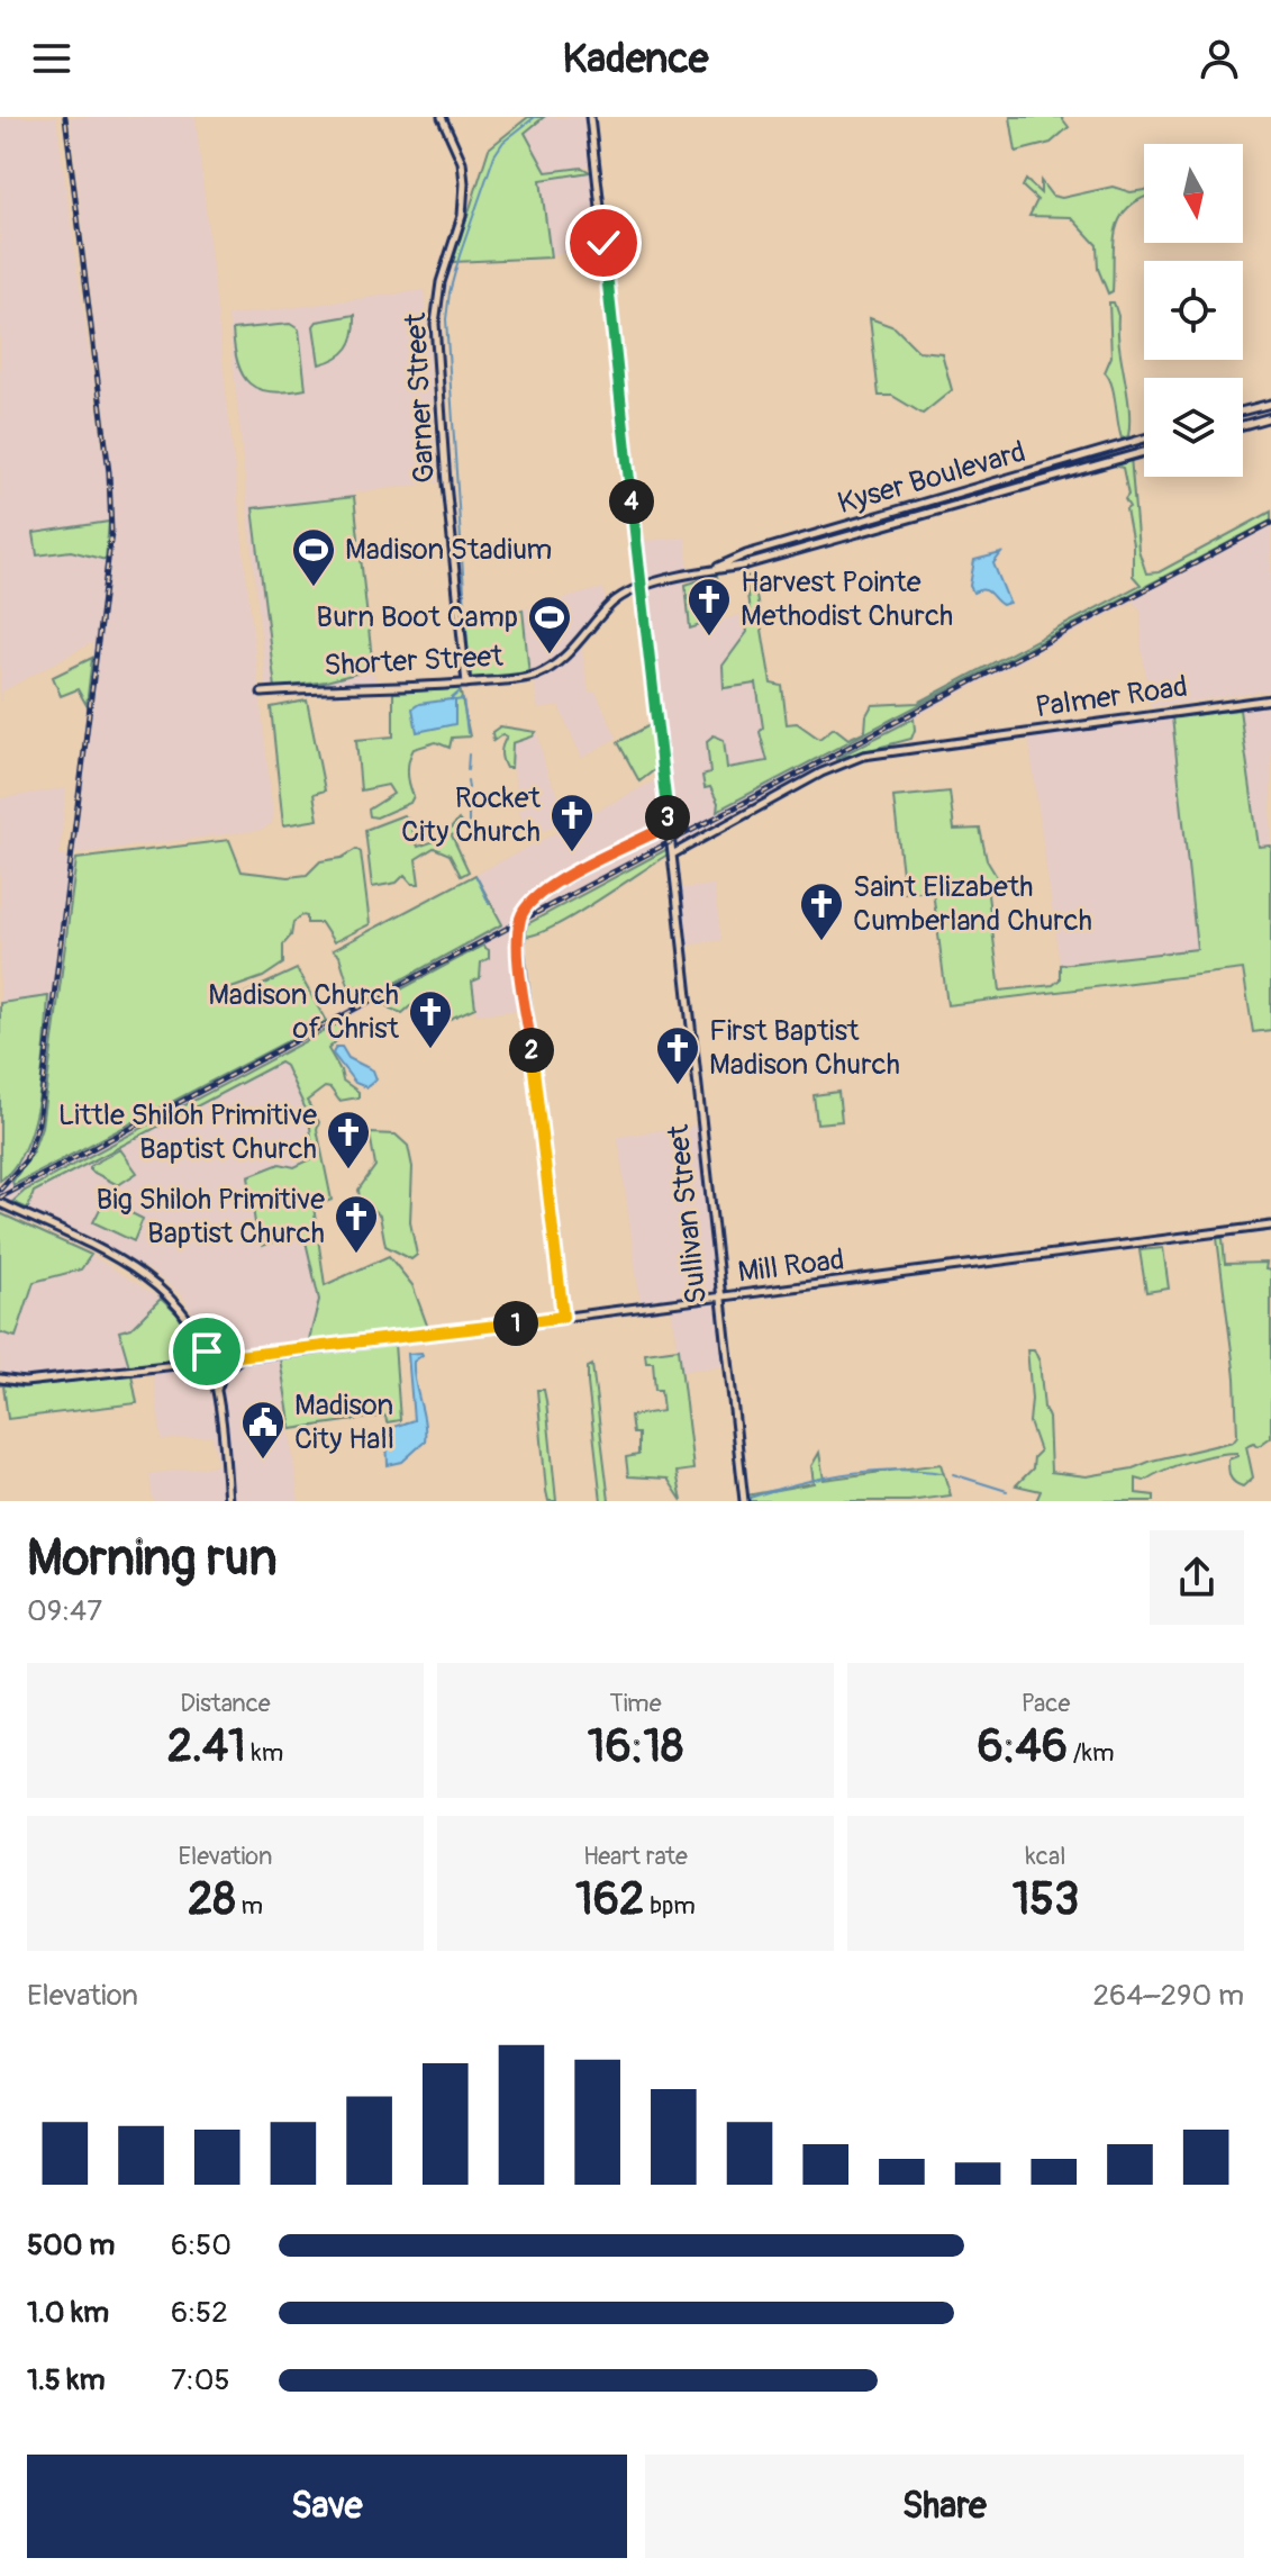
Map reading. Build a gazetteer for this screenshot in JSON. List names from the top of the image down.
{
  "streets": {
    "street": [
      "Garner Street",
      "Kyser Boulevard",
      "Shorter Street",
      "Palmer Road",
      "Sullivan Street",
      "Mill Road"
    ]
  },
  "crossings": [
    ["Garner Street", "Shorter Street"],
    ["Kyser Boulevard", "Shorter Street"],
    ["Kyser Boulevard", "Sullivan Street"],
    ["Shorter Street", "Sullivan Street"],
    ["Palmer Road", "Sullivan Street"],
    ["Sullivan Street", "Mill Road"]
  ],
  "places": {
    "sports": ["Madison Stadium", "Burn Boot Camp"],
    "church": [
      "Harvest Pointe Methodist Church",
      "Rocket City Church",
      "Saint Elizabeth Cumberland Church",
      "Madison Church of Christ",
      "First Baptist Madison Church",
      "Little Shiloh Primitive Baptist Church",
      "Big Shiloh Primitive Baptist Church"
    ],
    "public building": ["Madison City Hall"]
  },
  "north": "bottom",
  "page": {
    "header": "Kadence",
    "pins": [
      "4",
      "3",
      "2",
      "1"
    ],
    "heading": ["Morning run", "09:47"],
    "stats": [
      ["Distance", "2.41 km"],
      ["Time", "16:18"],
      ["Pace", "6:46 /km"],
      ["Elevation", "28 m"],
      ["Heart rate", "162 bpm"],
      ["kcal", "153"]
    ],
    "chart": ["Elevation", "264–290 m"],
    "list": [
      {
        "name": "500 m",
        "note": "6:50"
      },
      {
        "name": "1.0 km",
        "note": "6:52"
      },
      {
        "name": "1.5 km",
        "note": "7:05"
      }
    ],
    "buttons": ["Save", "Share"]
  }
}
